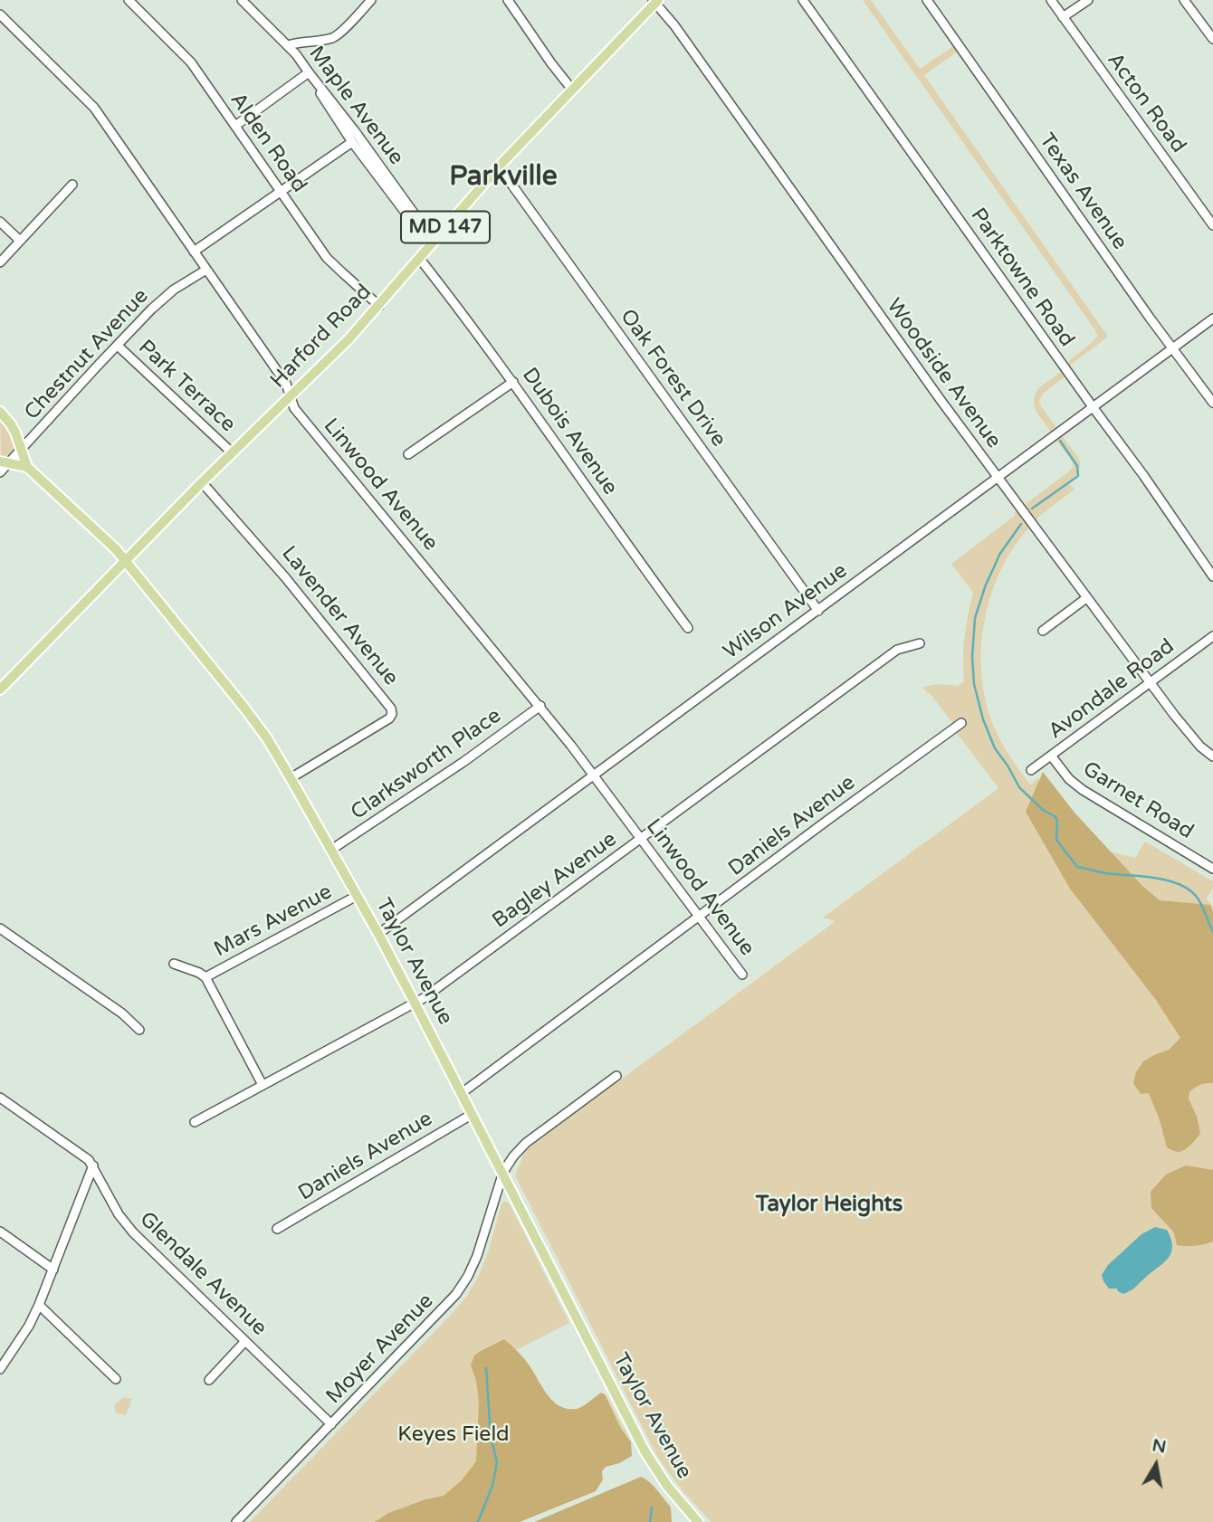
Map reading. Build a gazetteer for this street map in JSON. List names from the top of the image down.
{
  "streets": {
    "main road": ["MD 147", "Harford Road", "Taylor Avenue"],
    "street": [
      "Acton Road",
      "Maple Avenue",
      "Alden Road",
      "Texas Avenue",
      "Parktowne Road",
      "Chestnut Avenue",
      "Woodside Avenue",
      "Oak Forest Drive",
      "Park Terrace",
      "Dubois Avenue",
      "Linwood Avenue",
      "Wilson Avenue",
      "Lavender Avenue",
      "Avondale Road",
      "Clarksworth Place",
      "Garnet Road",
      "Daniels Avenue",
      "Bagley Avenue",
      "Mars Avenue",
      "Glendale Avenue",
      "Moyer Avenue"
    ]
  },
  "crossings": [
    ["Maple Avenue", "Harford Road"],
    ["Alden Road", "Harford Road"],
    ["Texas Avenue", "Wilson Avenue"],
    ["Parktowne Road", "Wilson Avenue"],
    ["Harford Road", "Woodside Avenue"],
    ["Harford Road", "Oak Forest Drive"],
    ["Harford Road", "Park Terrace"],
    ["Harford Road", "Dubois Avenue"],
    ["Harford Road", "Linwood Avenue"],
    ["Harford Road", "Lavender Avenue"],
    ["Harford Road", "Taylor Avenue"],
    ["Chestnut Avenue", "Park Terrace"],
    ["Chestnut Avenue", "Linwood Avenue"],
    ["Chestnut Avenue", "Taylor Avenue"],
    ["Woodside Avenue", "Wilson Avenue"],
    ["Woodside Avenue", "Avondale Road"],
    ["Oak Forest Drive", "Wilson Avenue"],
    ["Linwood Avenue", "Wilson Avenue"],
    ["Linwood Avenue", "Clarksworth Place"],
    ["Linwood Avenue", "Daniels Avenue"],
    ["Linwood Avenue", "Bagley Avenue"],
    ["Wilson Avenue", "Taylor Avenue"],
    ["Lavender Avenue", "Taylor Avenue"],
    ["Avondale Road", "Garnet Road"],
    ["Clarksworth Place", "Taylor Avenue"],
    ["Daniels Avenue", "Taylor Avenue"],
    ["Bagley Avenue", "Taylor Avenue"],
    ["Mars Avenue", "Taylor Avenue"],
    ["Taylor Avenue", "Moyer Avenue"],
    ["Glendale Avenue", "Moyer Avenue"]
  ],
  "districts": ["Parkville", "Taylor Heights"],
  "parks": ["Keyes Field"],
  "north": "top"
}
